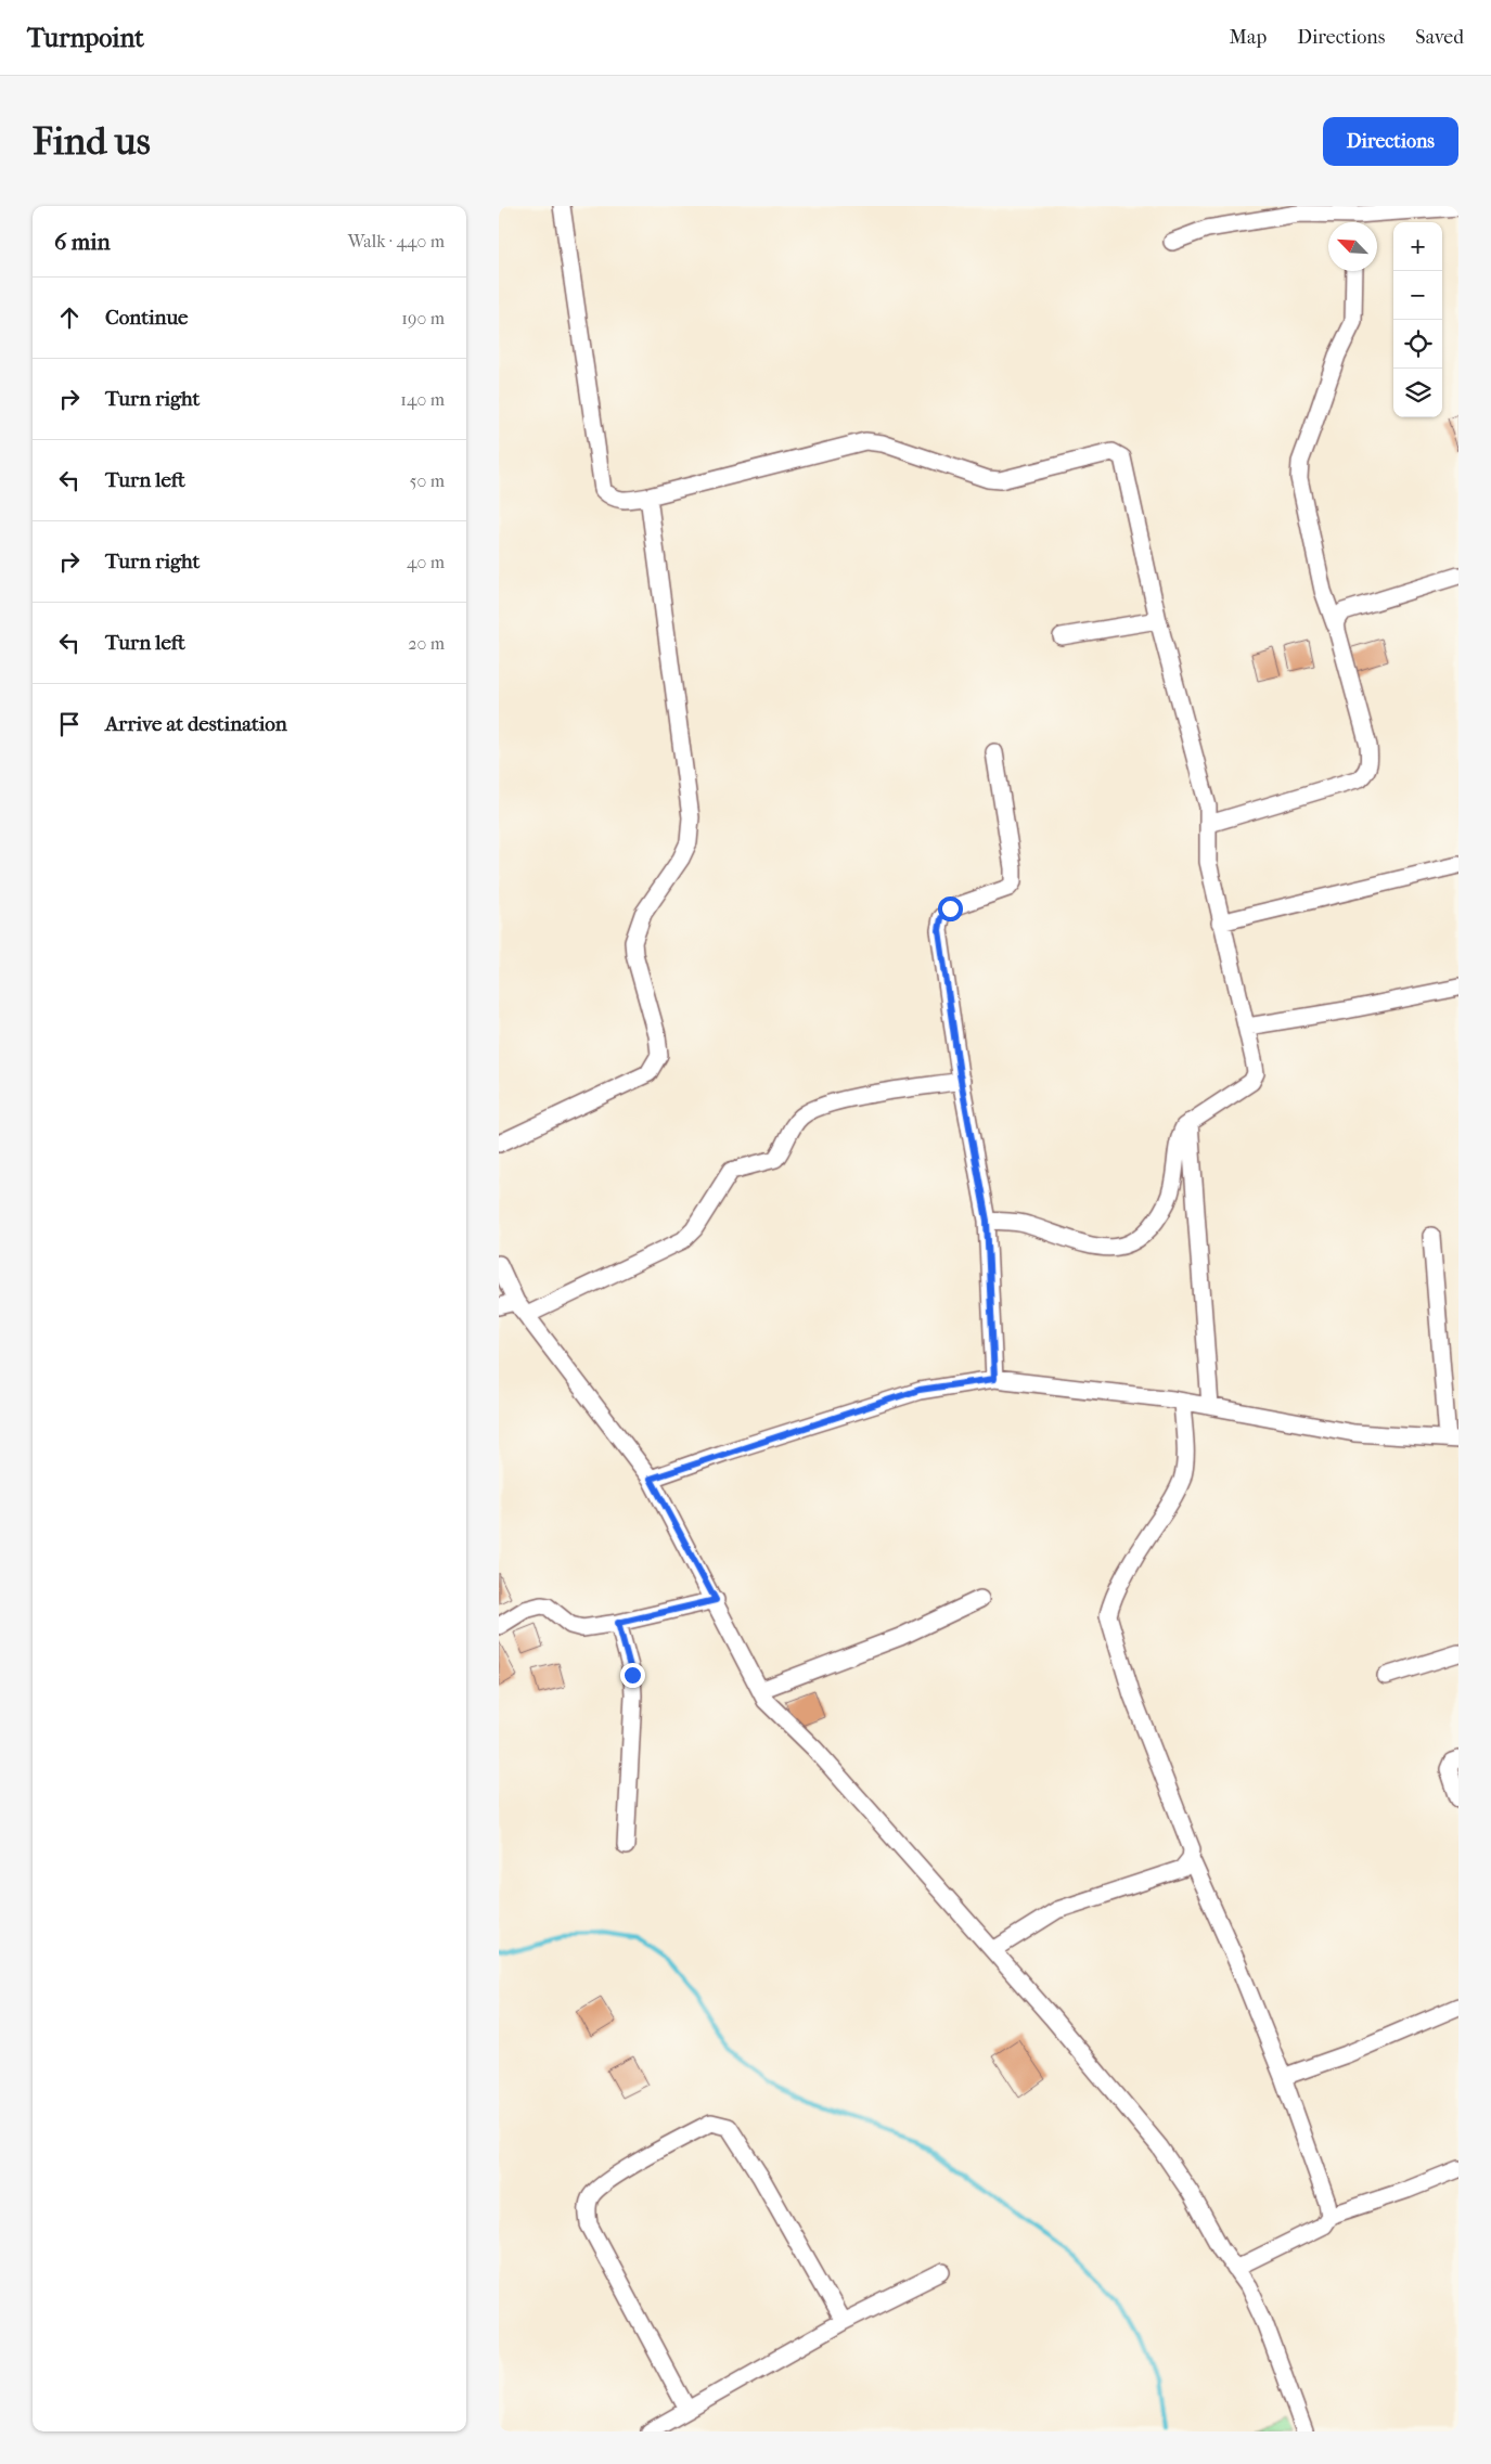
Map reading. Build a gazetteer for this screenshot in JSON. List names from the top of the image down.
{
  "north": "top left",
  "page": {
    "header": "Turnpoint",
    "nav": ["Map", "Directions", "Saved"],
    "buttons": "Directions",
    "title": "Find us",
    "heading": ["6 min", "Walk · 440 m"],
    "map_buttons": ["+", "−"],
    "list": [
      ["Continue", "190 m"],
      ["Turn right", "140 m"],
      ["Turn left", "50 m"],
      ["Turn right", "40 m"],
      ["Turn left", "20 m"],
      "Arrive at destination"
    ]
  }
}
